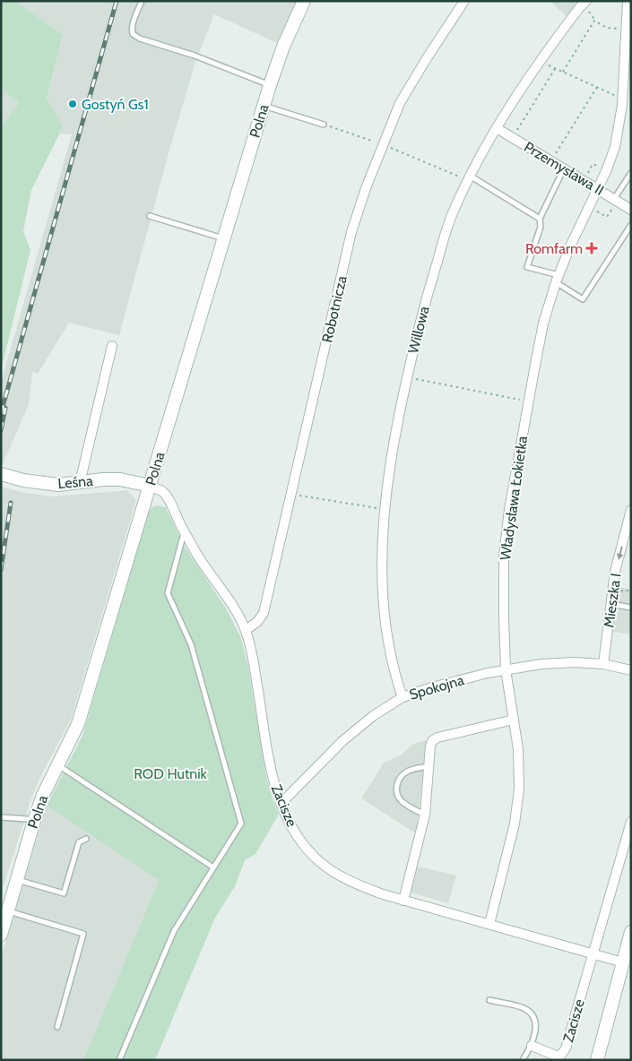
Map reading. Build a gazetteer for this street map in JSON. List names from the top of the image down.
{
  "streets": {
    "street": [
      "Polna",
      "Przemysława II",
      "Robotnicza",
      "Willowa",
      "Leśna",
      "Władysława Łokietka",
      "Mieszka I",
      "Spokojna",
      "Zacisze"
    ]
  },
  "crossings": [
    ["Polna", "Leśna"],
    ["Polna", "Zacisze"],
    ["Przemysława II", "Willowa"],
    ["Przemysława II", "Władysława Łokietka"],
    ["Robotnicza", "Zacisze"],
    ["Willowa", "Spokojna"],
    ["Leśna", "Zacisze"],
    ["Władysława Łokietka", "Spokojna"],
    ["Władysława Łokietka", "Zacisze"],
    ["Mieszka I", "Spokojna"],
    ["Spokojna", "Zacisze"]
  ],
  "one_way": ["Mieszka I"],
  "parks": ["ROD Hutnik"],
  "places": {
    "other": ["Gostyń Gs1"],
    "health": ["Romfarm"]
  }
}
